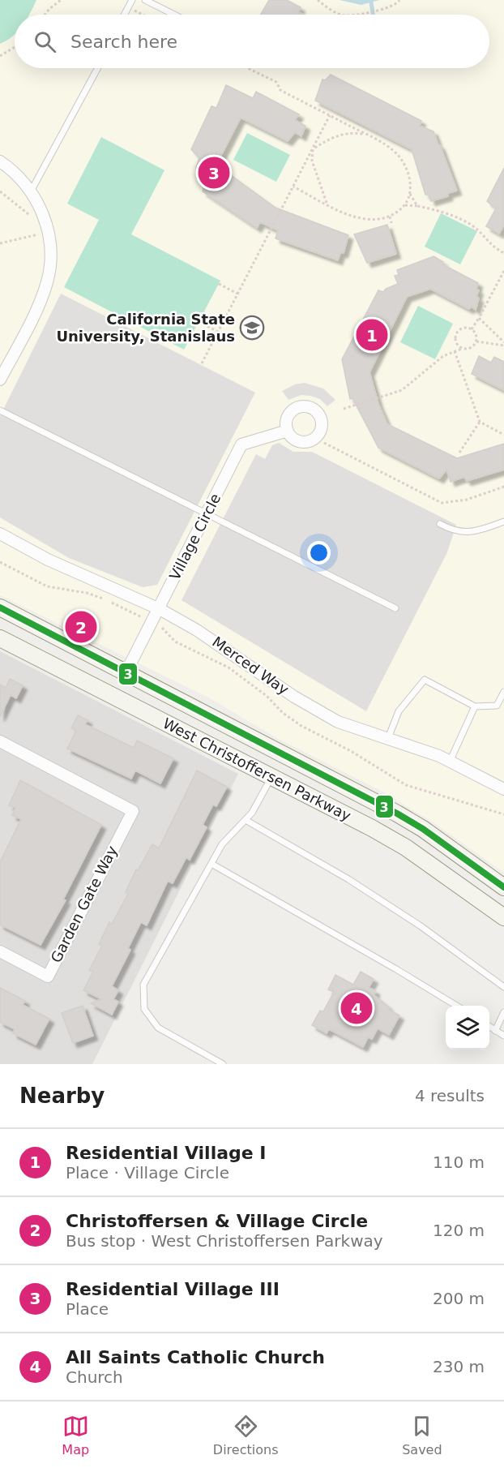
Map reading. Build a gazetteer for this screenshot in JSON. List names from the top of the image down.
{
  "streets": {
    "street": [
      "Village Circle",
      "Merced Way",
      "West Christoffersen Parkway",
      "Garden Gate Way"
    ]
  },
  "crossings": [
    ["Village Circle", "Merced Way"],
    ["Village Circle", "West Christoffersen Parkway"]
  ],
  "places": {
    "school or university": ["California State University, Stanislaus"]
  },
  "lines": ["transit line 3"],
  "page": {
    "search": "Search here",
    "pins": [
      "3",
      "1",
      "2",
      "4"
    ],
    "heading": ["Nearby", "4 results"],
    "list": [
      {
        "mark": "1",
        "name": "Residential Village I",
        "note": "Place · Village Circle",
        "value": "110 m"
      },
      {
        "mark": "2",
        "name": "Christoffersen & Village Circle",
        "note": "Bus stop · West Christoffersen Parkway",
        "value": "120 m"
      },
      {
        "mark": "3",
        "name": "Residential Village III",
        "note": "Place",
        "value": "200 m"
      },
      {
        "mark": "4",
        "name": "All Saints Catholic Church",
        "note": "Church",
        "value": "230 m"
      }
    ],
    "nav": ["Map", "Directions", "Saved"]
  }
}
